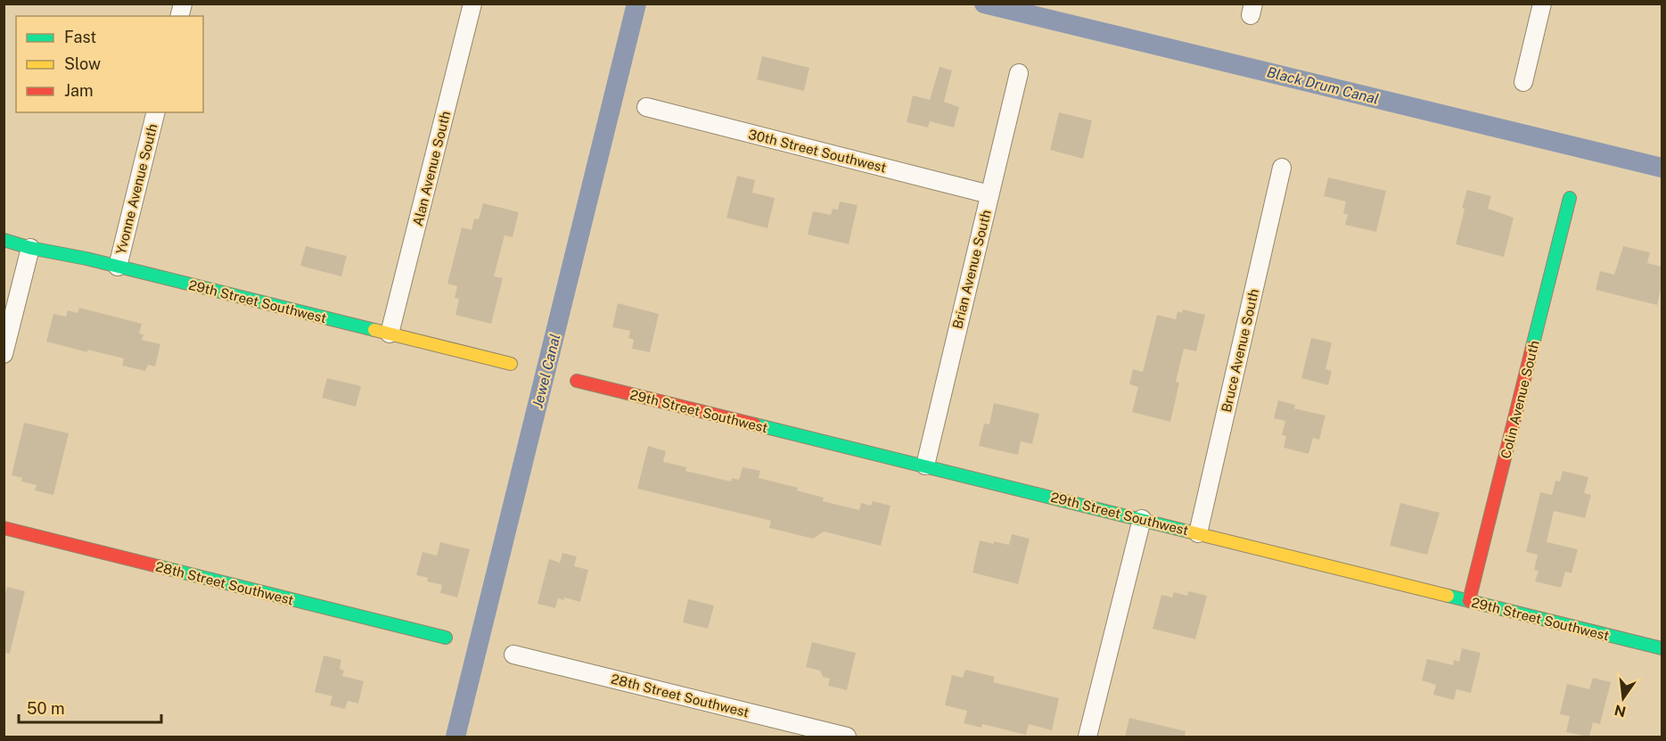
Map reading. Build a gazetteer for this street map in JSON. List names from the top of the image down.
{
  "streets": {
    "street": [
      "30th Street Southwest",
      "Alan Avenue South",
      "Yvonne Avenue South",
      "Brian Avenue South",
      "29th Street Southwest",
      "Bruce Avenue South",
      "Colin Avenue South",
      "28th Street Southwest"
    ]
  },
  "crossings": [
    ["30th Street Southwest", "Brian Avenue South"],
    ["Alan Avenue South", "29th Street Southwest"],
    ["Yvonne Avenue South", "29th Street Southwest"],
    ["Brian Avenue South", "29th Street Southwest"],
    ["29th Street Southwest", "Bruce Avenue South"],
    ["29th Street Southwest", "Colin Avenue South"]
  ],
  "water": ["Black Drum Canal", "Jewel Canal"],
  "legend": ["Fast", "Slow", "Jam"],
  "scale_bar": "50 m",
  "north": "bottom"
}
